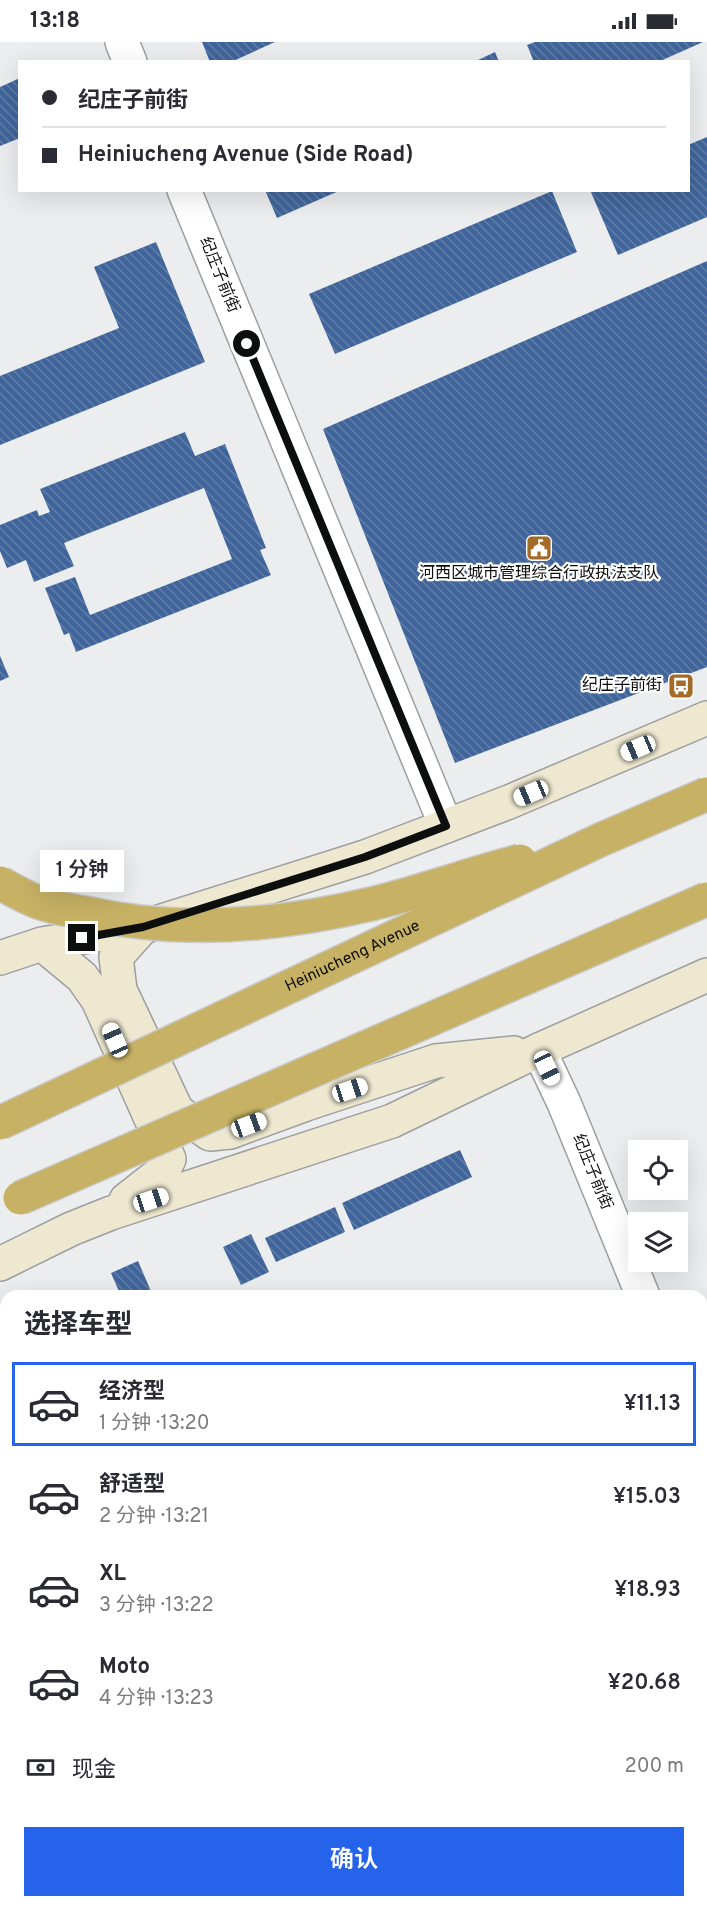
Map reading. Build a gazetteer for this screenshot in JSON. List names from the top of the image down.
{
  "streets": {
    "highway": ["Heiniucheng Avenue"],
    "street": ["纪庄子前街"]
  },
  "places": {
    "public building": ["河西区城市管理综合行政执法支队"],
    "bus stop": ["纪庄子前街"]
  },
  "page": {
    "status": "13:18",
    "banner": ["纪庄子前街", "Heiniucheng Avenue (Side Road)"],
    "bubble": "1 分钟",
    "heading": "选择车型",
    "list": [
      {
        "name": "经济型",
        "note": "1 分钟 · 13:20",
        "value": "¥11.13"
      },
      {
        "name": "舒适型",
        "note": "2 分钟 · 13:21",
        "value": "¥15.03"
      },
      {
        "name": "XL",
        "note": "3 分钟 · 13:22",
        "value": "¥18.93"
      },
      {
        "name": "Moto",
        "note": "4 分钟 · 13:23",
        "value": "¥20.68"
      }
    ],
    "pay": ["现金", "200 m"],
    "buttons": "确认"
  }
}
